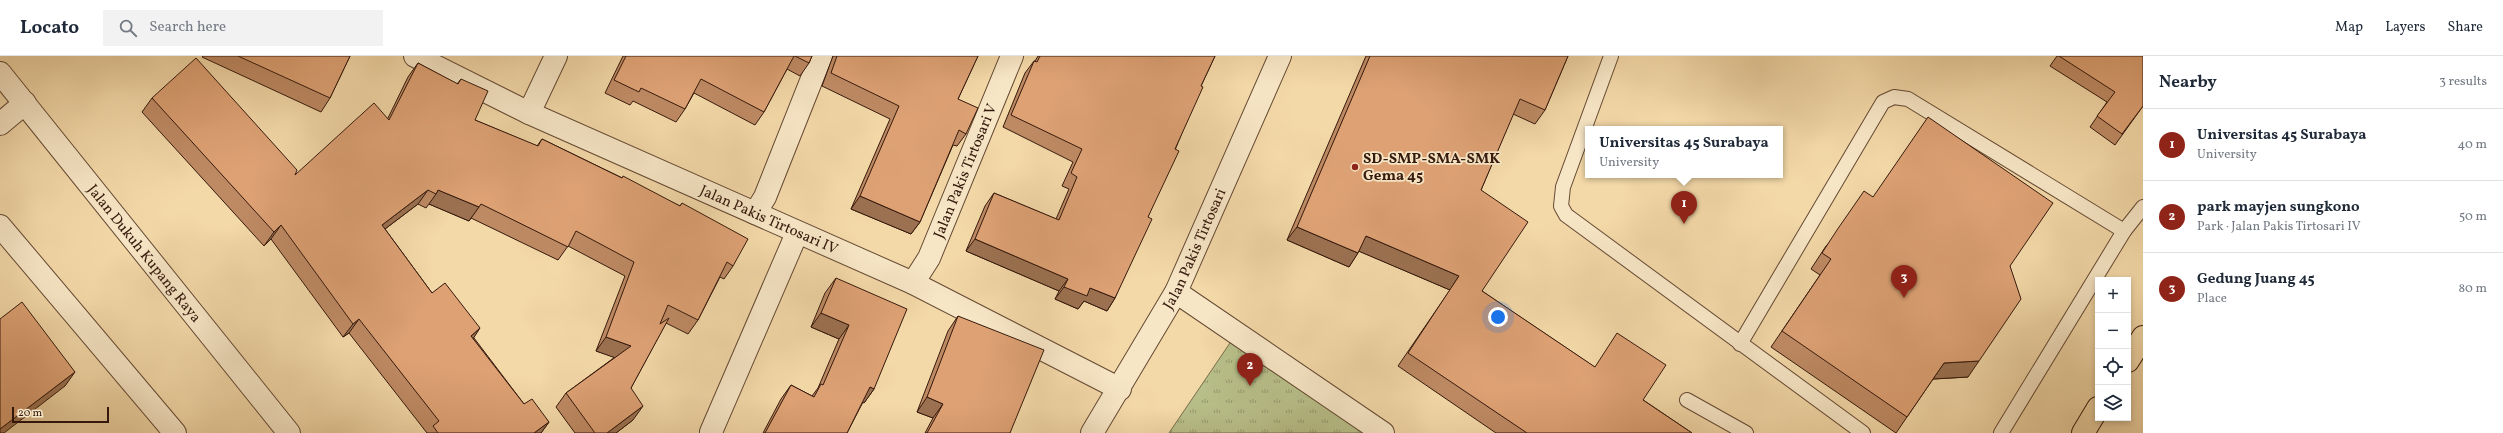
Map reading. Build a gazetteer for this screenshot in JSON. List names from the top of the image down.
{
  "streets": {
    "street": [
      "Jalan Pakis Tirtosari V",
      "Jalan Pakis Tirtosari IV",
      "Jalan Pakis Tirtosari",
      "Jalan Dukuh Kupang Raya"
    ]
  },
  "crossings": [
    ["Jalan Pakis Tirtosari V", "Jalan Pakis Tirtosari IV"],
    ["Jalan Pakis Tirtosari IV", "Jalan Pakis Tirtosari"]
  ],
  "places": ["SD-SMP-SMA-SMK Gema 45"],
  "scale_bar": "20 m",
  "page": {
    "header": "Locato",
    "search": "Search here",
    "nav": ["Map", "Layers", "Share"],
    "heading": ["Nearby", "3 results"],
    "list": [
      {
        "mark": "1",
        "name": "Universitas 45 Surabaya",
        "note": "University",
        "value": "40 m"
      },
      {
        "mark": "2",
        "name": "park mayjen sungkono",
        "note": "Park · Jalan Pakis Tirtosari IV",
        "value": "50 m"
      },
      {
        "mark": "3",
        "name": "Gedung Juang 45",
        "note": "Place",
        "value": "80 m"
      }
    ],
    "popup": ["Universitas 45 Surabaya", "University"],
    "pins": ["1", "3", "2"],
    "map_buttons": ["+", "−"],
    "scale": "20 m"
  }
}
